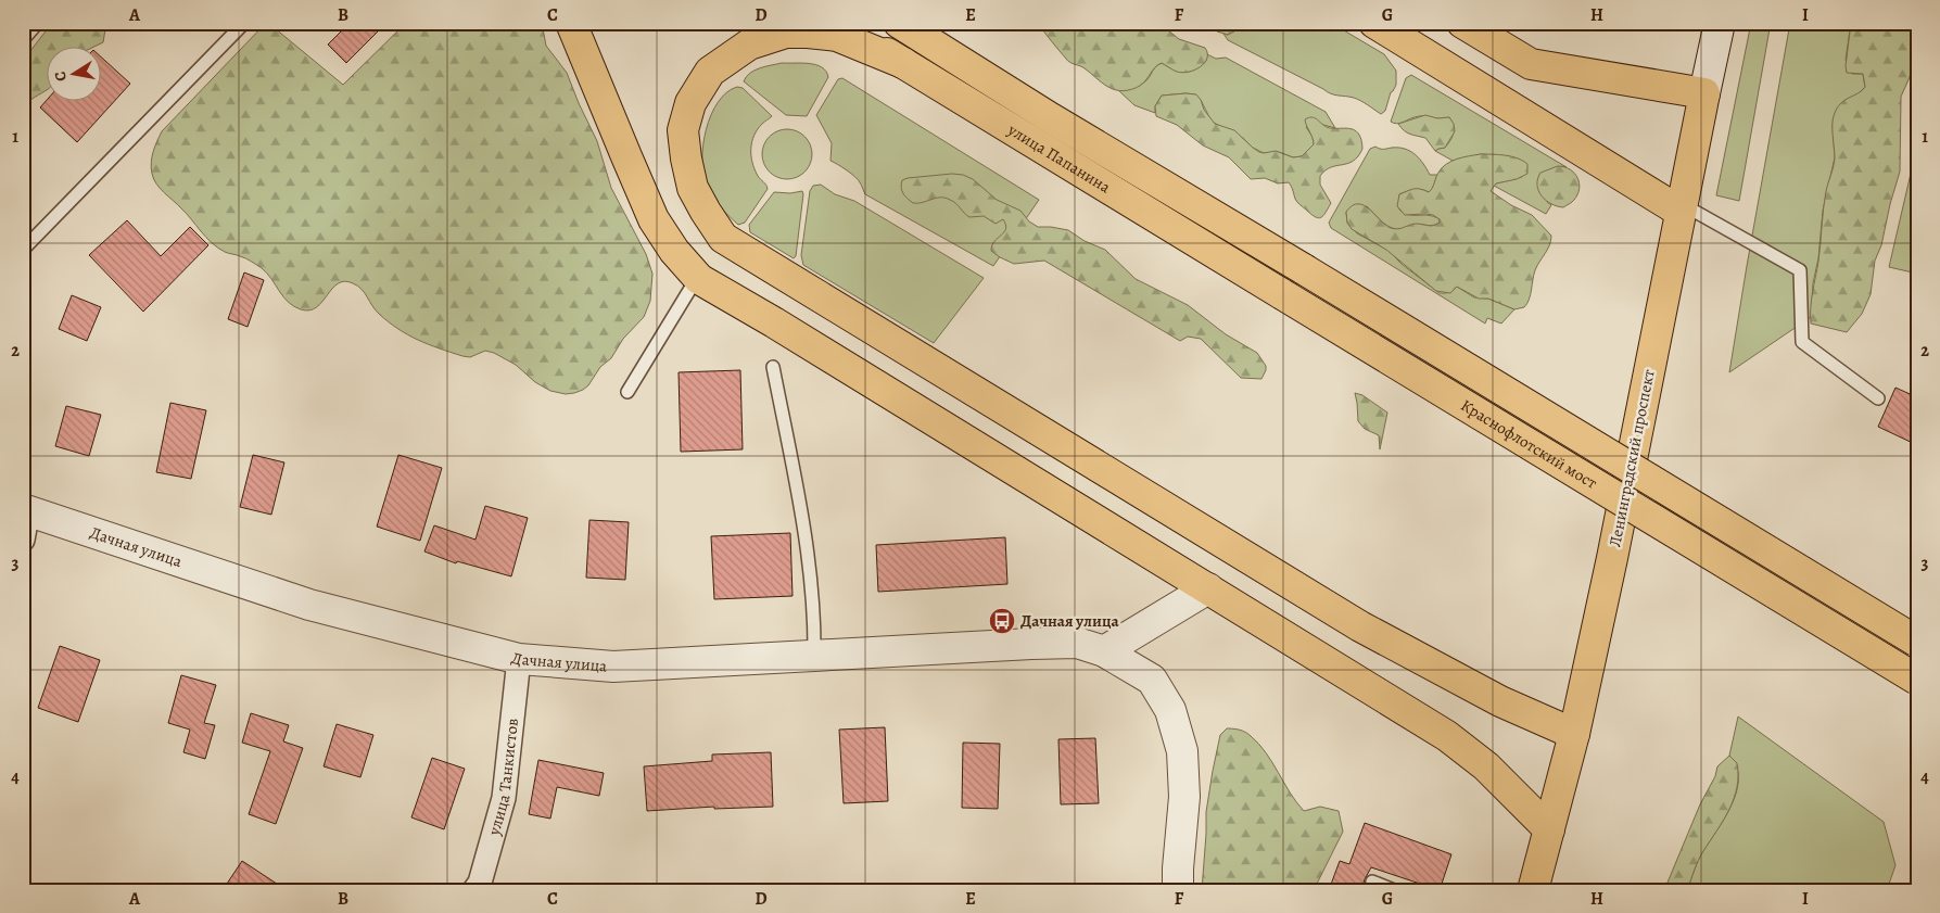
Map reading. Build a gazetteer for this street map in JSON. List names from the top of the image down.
{
  "streets": {
    "main road": ["улица Папанина", "Краснофлотский мост", "Ленинградский проспект"],
    "street": ["Дачная улица", "улица Танкистов"]
  },
  "crossings": [
    ["улица Папанина", "Краснофлотский мост"],
    ["Дачная улица", "улица Танкистов"]
  ],
  "places": {
    "bus stop": ["Дачная улица"]
  },
  "north": "left",
  "grid": {
    "columns": [
      "A",
      "B",
      "C",
      "D",
      "E",
      "F",
      "G",
      "H",
      "I"
    ],
    "rows": [
      "1",
      "2",
      "3",
      "4"
    ]
  }
}
